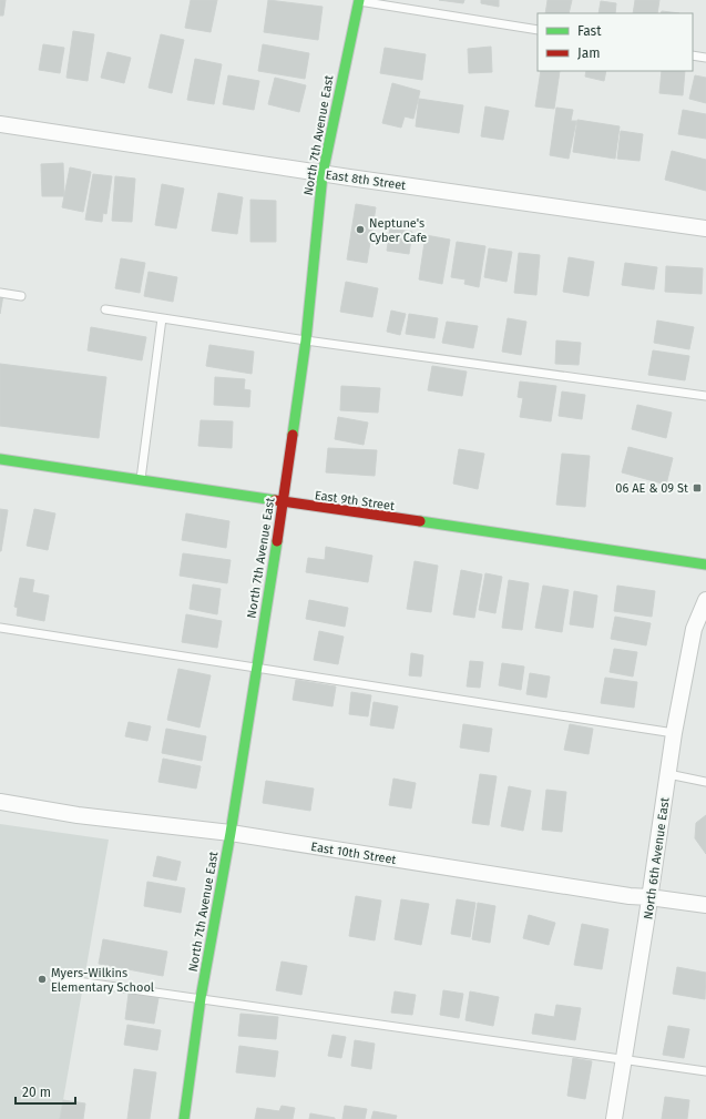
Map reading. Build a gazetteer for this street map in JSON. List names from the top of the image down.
{
  "streets": {
    "street": [
      "North 7th Avenue East",
      "East 8th Street",
      "East 9th Street",
      "East 10th Street",
      "North 6th Avenue East"
    ]
  },
  "crossings": [
    ["North 7th Avenue East", "East 8th Street"],
    ["North 7th Avenue East", "East 9th Street"],
    ["North 7th Avenue East", "East 10th Street"],
    ["East 10th Street", "North 6th Avenue East"]
  ],
  "places": {
    "other": ["Neptune's Cyber Cafe", "Myers-Wilkins Elementary School"],
    "transit": ["06 AE & 09 St"]
  },
  "legend": ["Fast", "Jam"],
  "scale_bar": "20 m"
}
